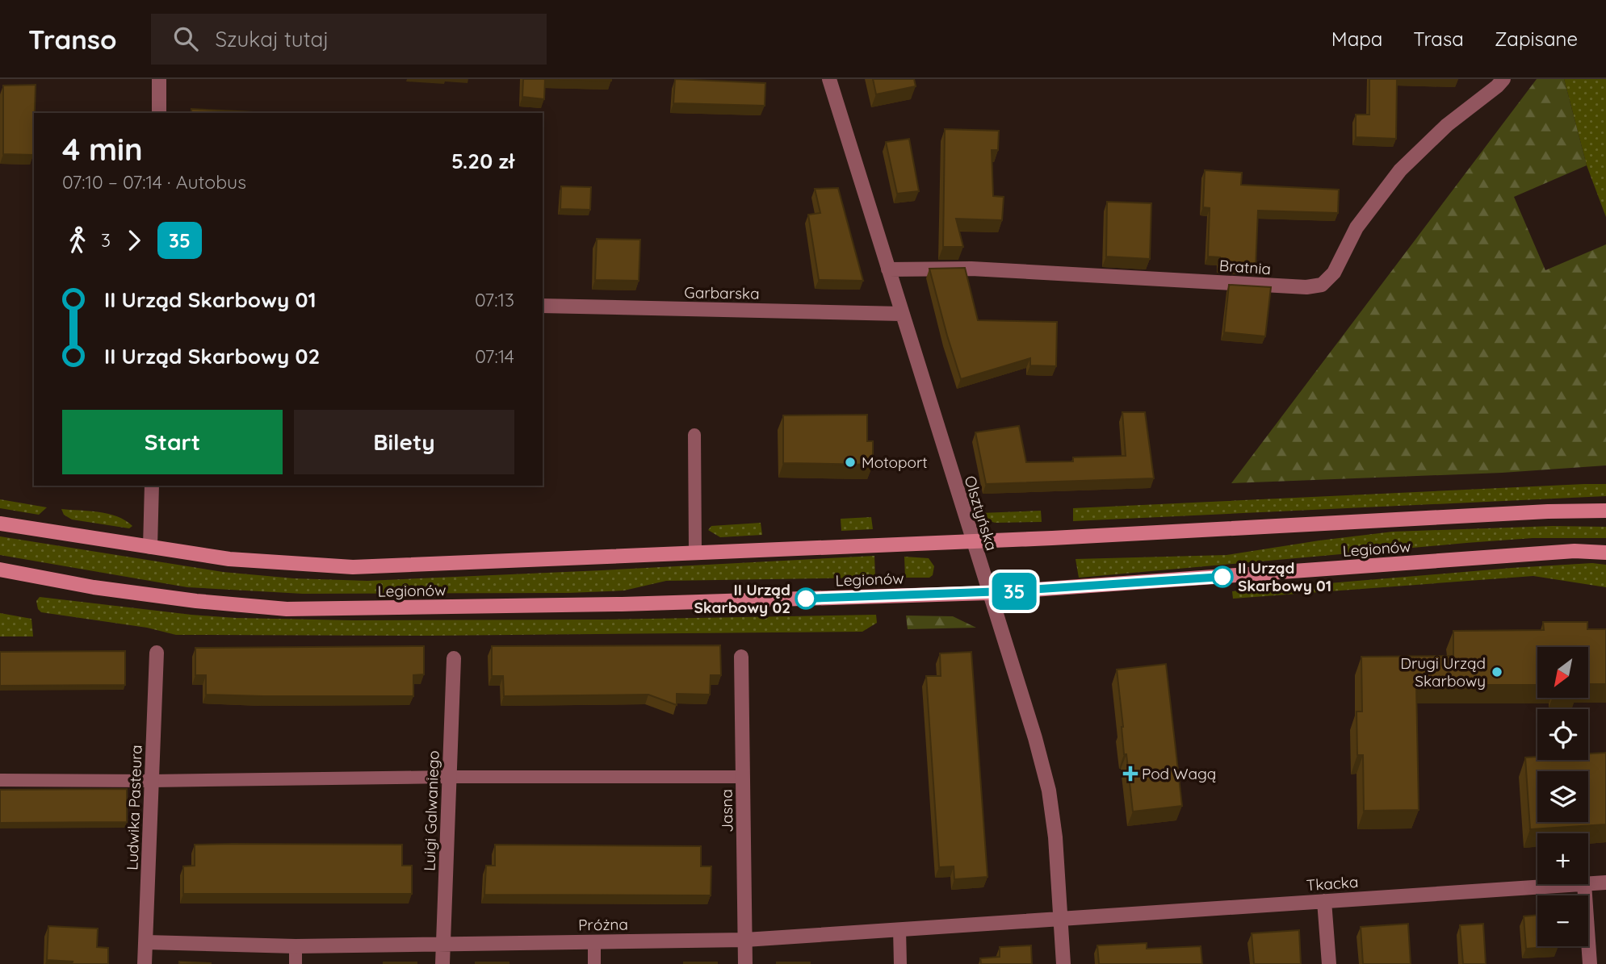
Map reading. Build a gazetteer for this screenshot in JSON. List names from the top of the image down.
{
  "streets": {
    "street": [
      "Bratnia",
      "Garbarska",
      "Olsztyńska",
      "Legionów",
      "Ludwika Pasteura",
      "Luigi Galwaniego",
      "Jasna",
      "Tkacka",
      "Próżna"
    ]
  },
  "crossings": [
    ["Bratnia", "Olsztyńska"],
    ["Garbarska", "Olsztyńska"],
    ["Olsztyńska", "Legionów"],
    ["Olsztyńska", "Tkacka"],
    ["Olsztyńska", "Próżna"],
    ["Ludwika Pasteura", "Próżna"],
    ["Luigi Galwaniego", "Próżna"],
    ["Jasna", "Próżna"],
    ["Tkacka", "Próżna"]
  ],
  "places": {
    "other": [
      "Motoport",
      "II Urząd Skarbowy 01",
      "II Urząd Skarbowy 02",
      "Drugi Urząd Skarbowy"
    ],
    "health": ["Pod Wagą"]
  },
  "lines": ["bus line 35"],
  "north": "bottom left",
  "page": {
    "header": "Transo",
    "search": "Szukaj tutaj",
    "nav": ["Mapa", "Trasa", "Zapisane"],
    "on_map": "35",
    "heading": ["4 min", "07:10 – 07:14 · Autobus", "5.20 zł"],
    "legs": ["3", "35"],
    "list": [
      {
        "name": "II Urząd Skarbowy 01",
        "value": "07:13"
      },
      {
        "name": "II Urząd Skarbowy 02",
        "value": "07:14"
      }
    ],
    "buttons": ["Start", "Bilety"],
    "map_buttons": ["+", "−"]
  }
}
